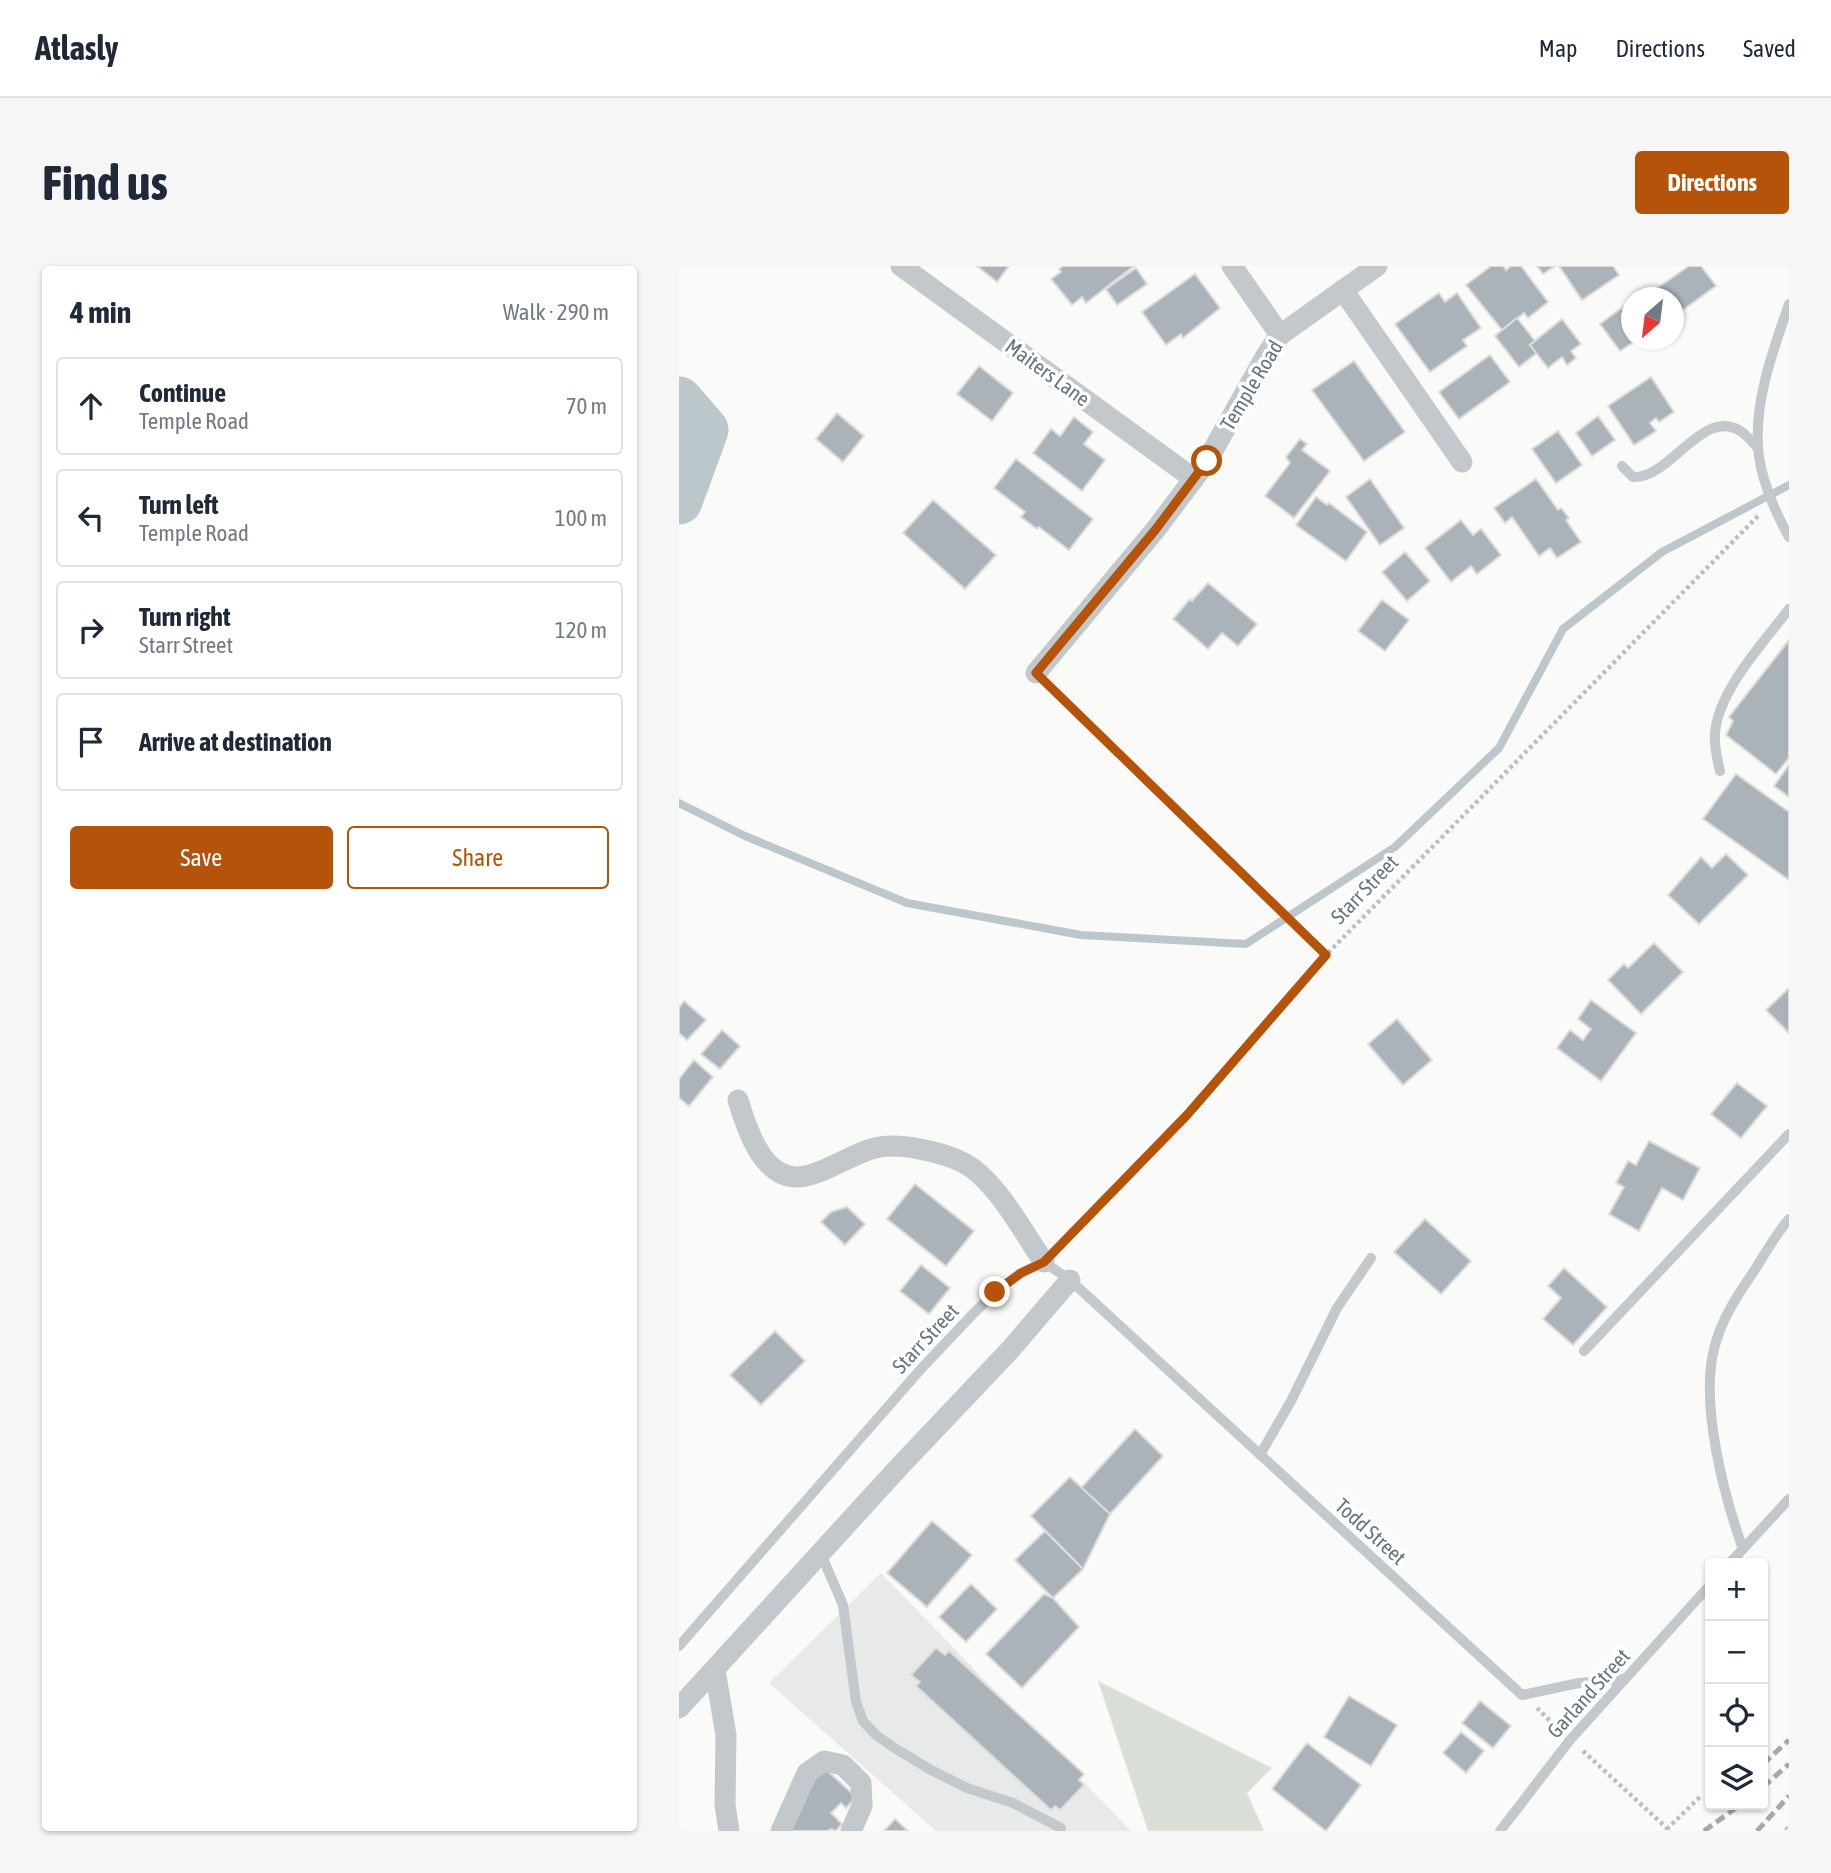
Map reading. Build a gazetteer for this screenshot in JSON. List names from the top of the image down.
{
  "streets": {
    "street": ["Maiters Lane", "Temple Road"],
    "lane": ["Starr Street", "Todd Street", "Garland Street"]
  },
  "crossings": [
    ["Maiters Lane", "Temple Road"],
    ["Starr Street", "Todd Street"]
  ],
  "north": "bottom left",
  "page": {
    "header": "Atlasly",
    "nav": ["Map", "Directions", "Saved"],
    "buttons": [
      "Directions",
      ["Save", "Share"]
    ],
    "title": "Find us",
    "heading": ["4 min", "Walk · 290 m"],
    "list": [
      ["Continue", "Temple Road", "70 m"],
      ["Turn left", "Temple Road", "100 m"],
      ["Turn right", "Starr Street", "120 m"],
      "Arrive at destination"
    ],
    "map_buttons": ["+", "−"]
  }
}
